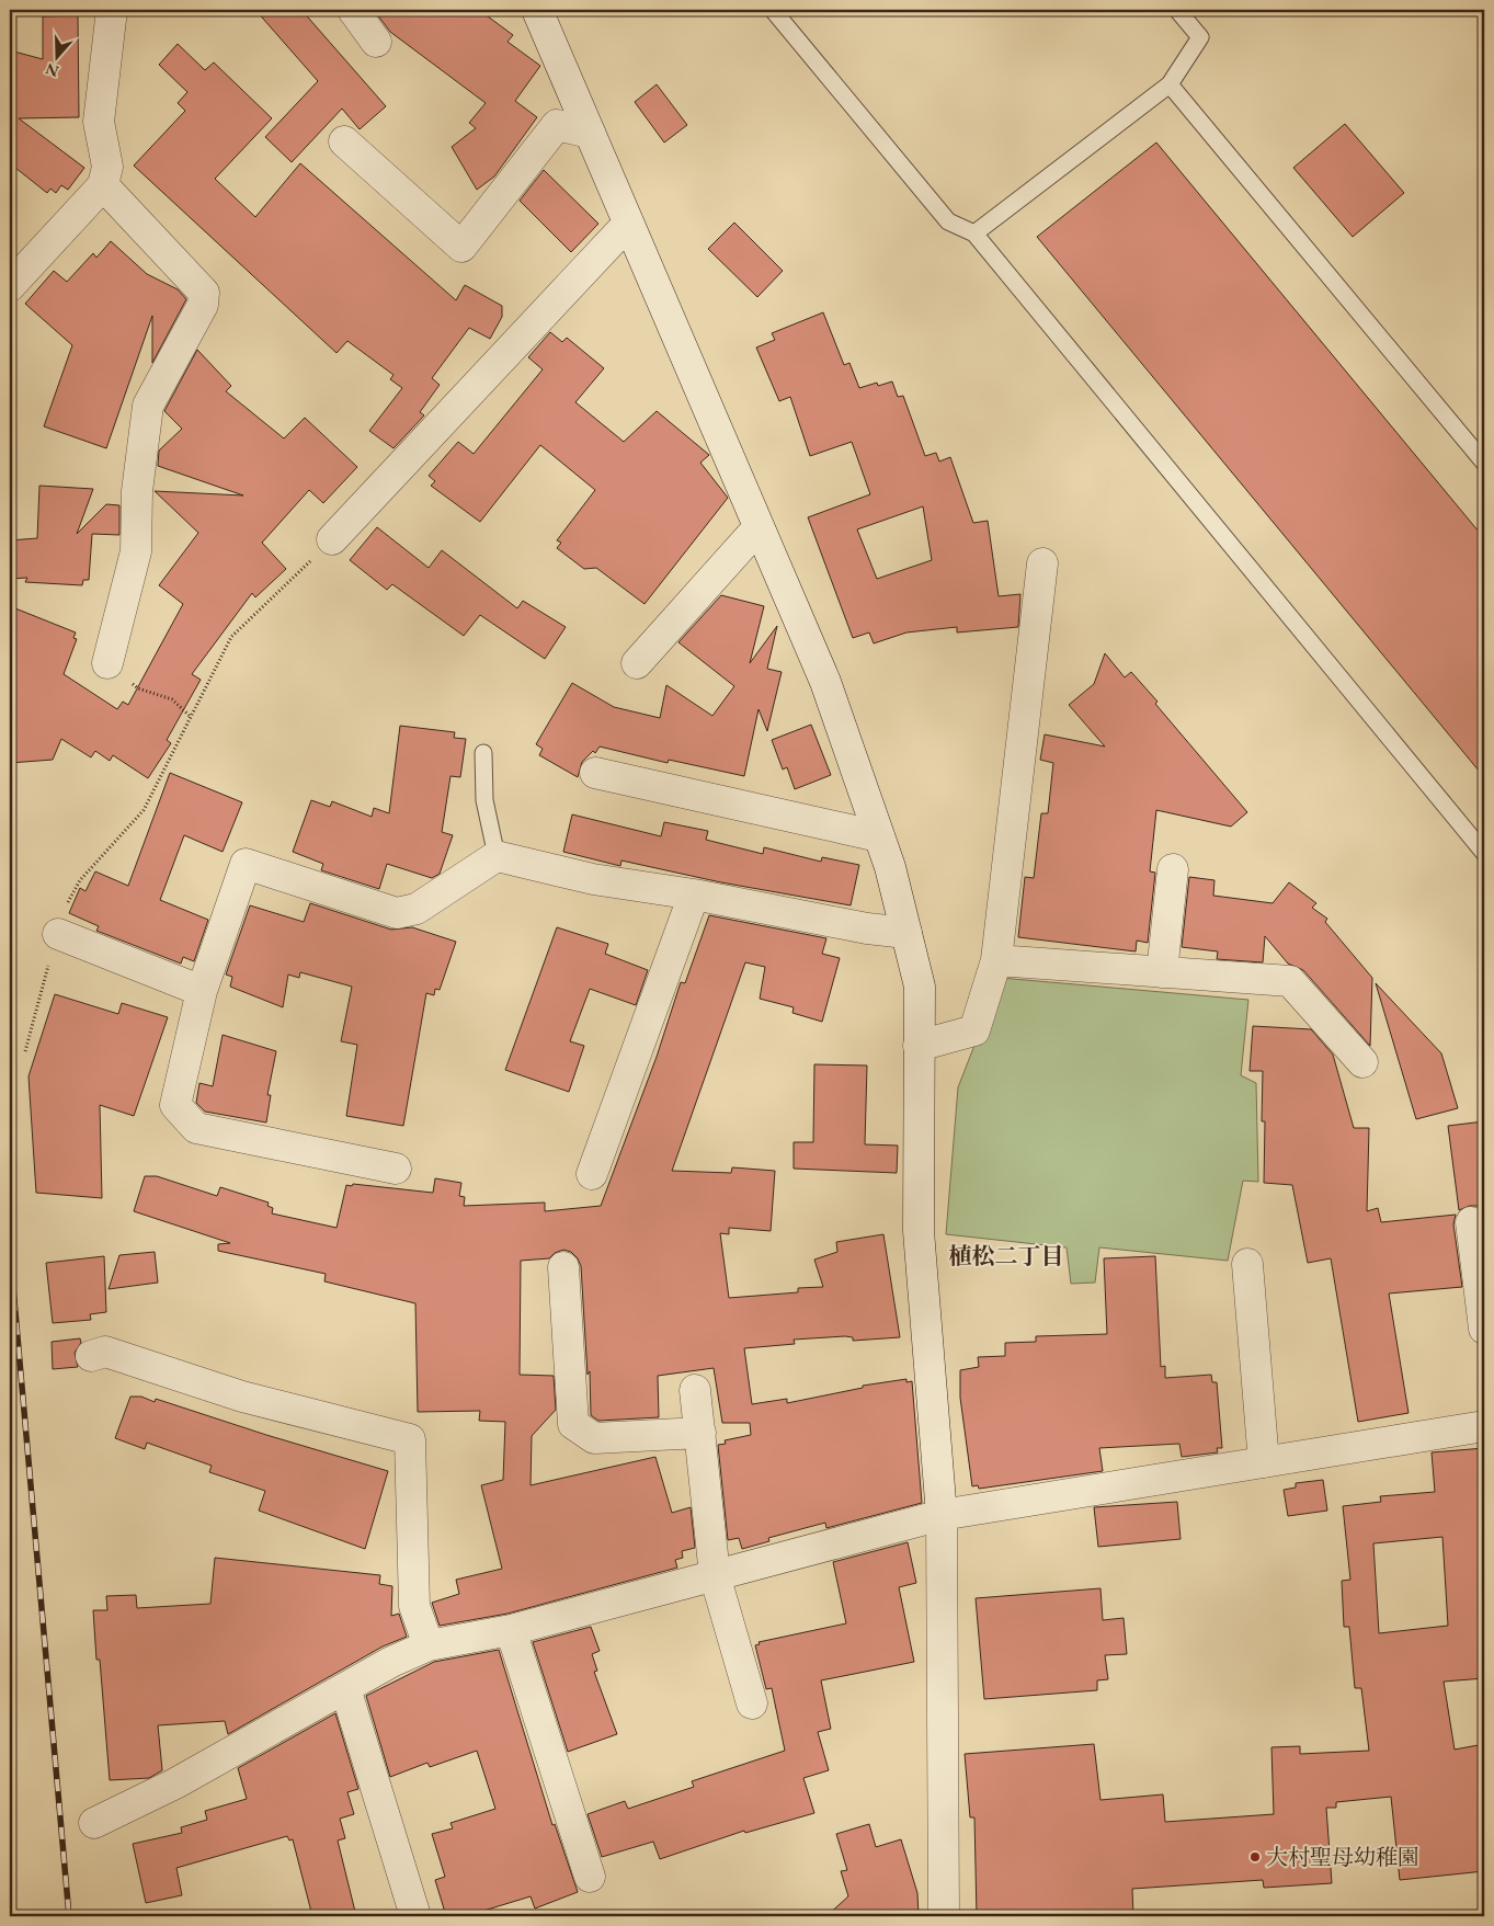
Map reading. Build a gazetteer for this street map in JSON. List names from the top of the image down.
{
  "districts": ["植松二丁目"],
  "places": ["大村聖母幼稚園"],
  "north": "bottom"
}
